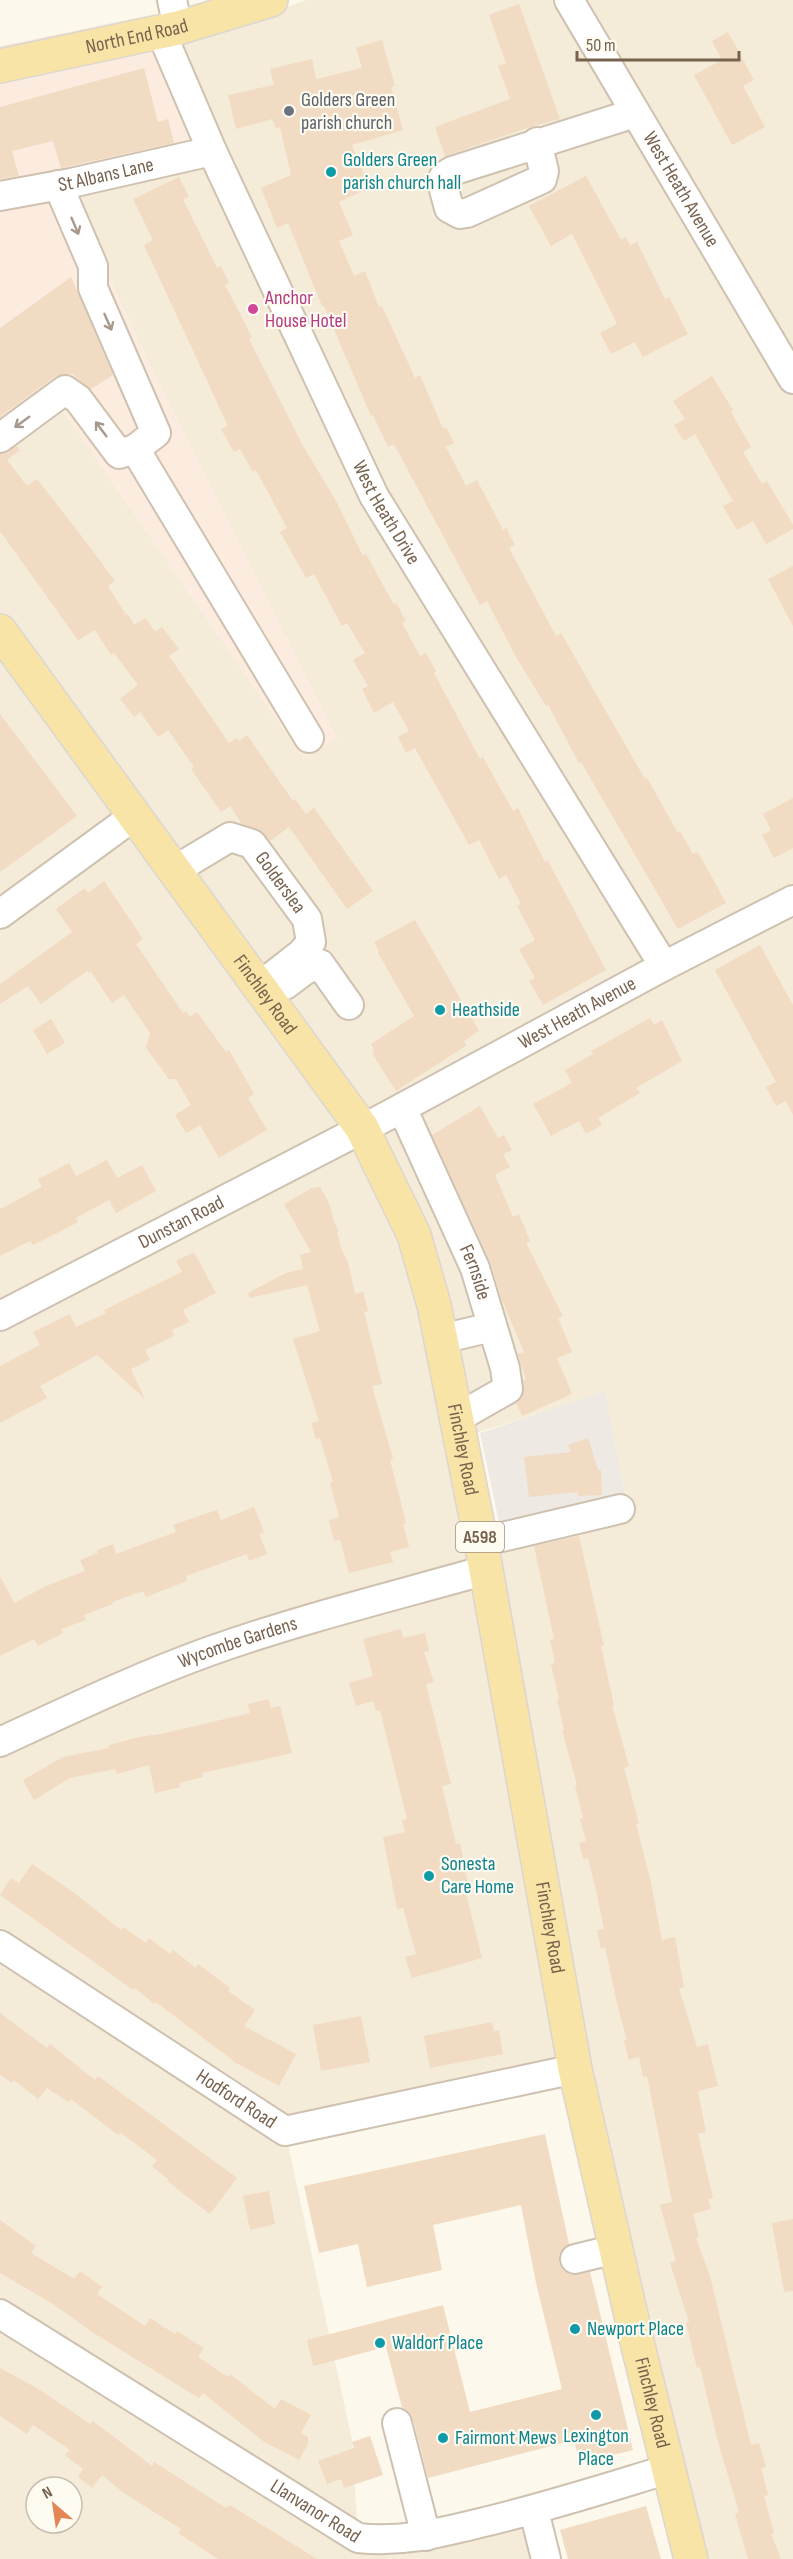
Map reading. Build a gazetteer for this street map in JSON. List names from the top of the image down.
{
  "streets": {
    "main road": ["North End Road", "Finchley Road", "A598"],
    "street": [
      "St Albans Lane",
      "West Heath Avenue",
      "West Heath Drive",
      "Golderslea",
      "Dunstan Road",
      "Fernside",
      "Wycombe Gardens",
      "Hodford Road",
      "Llanvanor Road"
    ]
  },
  "crossings": [
    ["North End Road", "West Heath Drive"],
    ["St Albans Lane", "West Heath Drive"],
    ["West Heath Avenue", "West Heath Drive"],
    ["West Heath Avenue", "Finchley Road"],
    ["West Heath Avenue", "Dunstan Road"],
    ["West Heath Avenue", "Fernside"],
    ["Golderslea", "Finchley Road"],
    ["Finchley Road", "Dunstan Road"],
    ["Finchley Road", "Fernside"],
    ["Finchley Road", "Wycombe Gardens"],
    ["Finchley Road", "Hodford Road"],
    ["Finchley Road", "Llanvanor Road"]
  ],
  "places": [
    "Golders Green parish church",
    "Golders Green parish church hall",
    "Anchor House Hotel",
    "Heathside",
    "Sonesta Care Home",
    "Newport Place",
    "Waldorf Place",
    "Lexington Place",
    "Fairmont Mews"
  ],
  "scale_bar": "50 m",
  "north": "top left"
}
